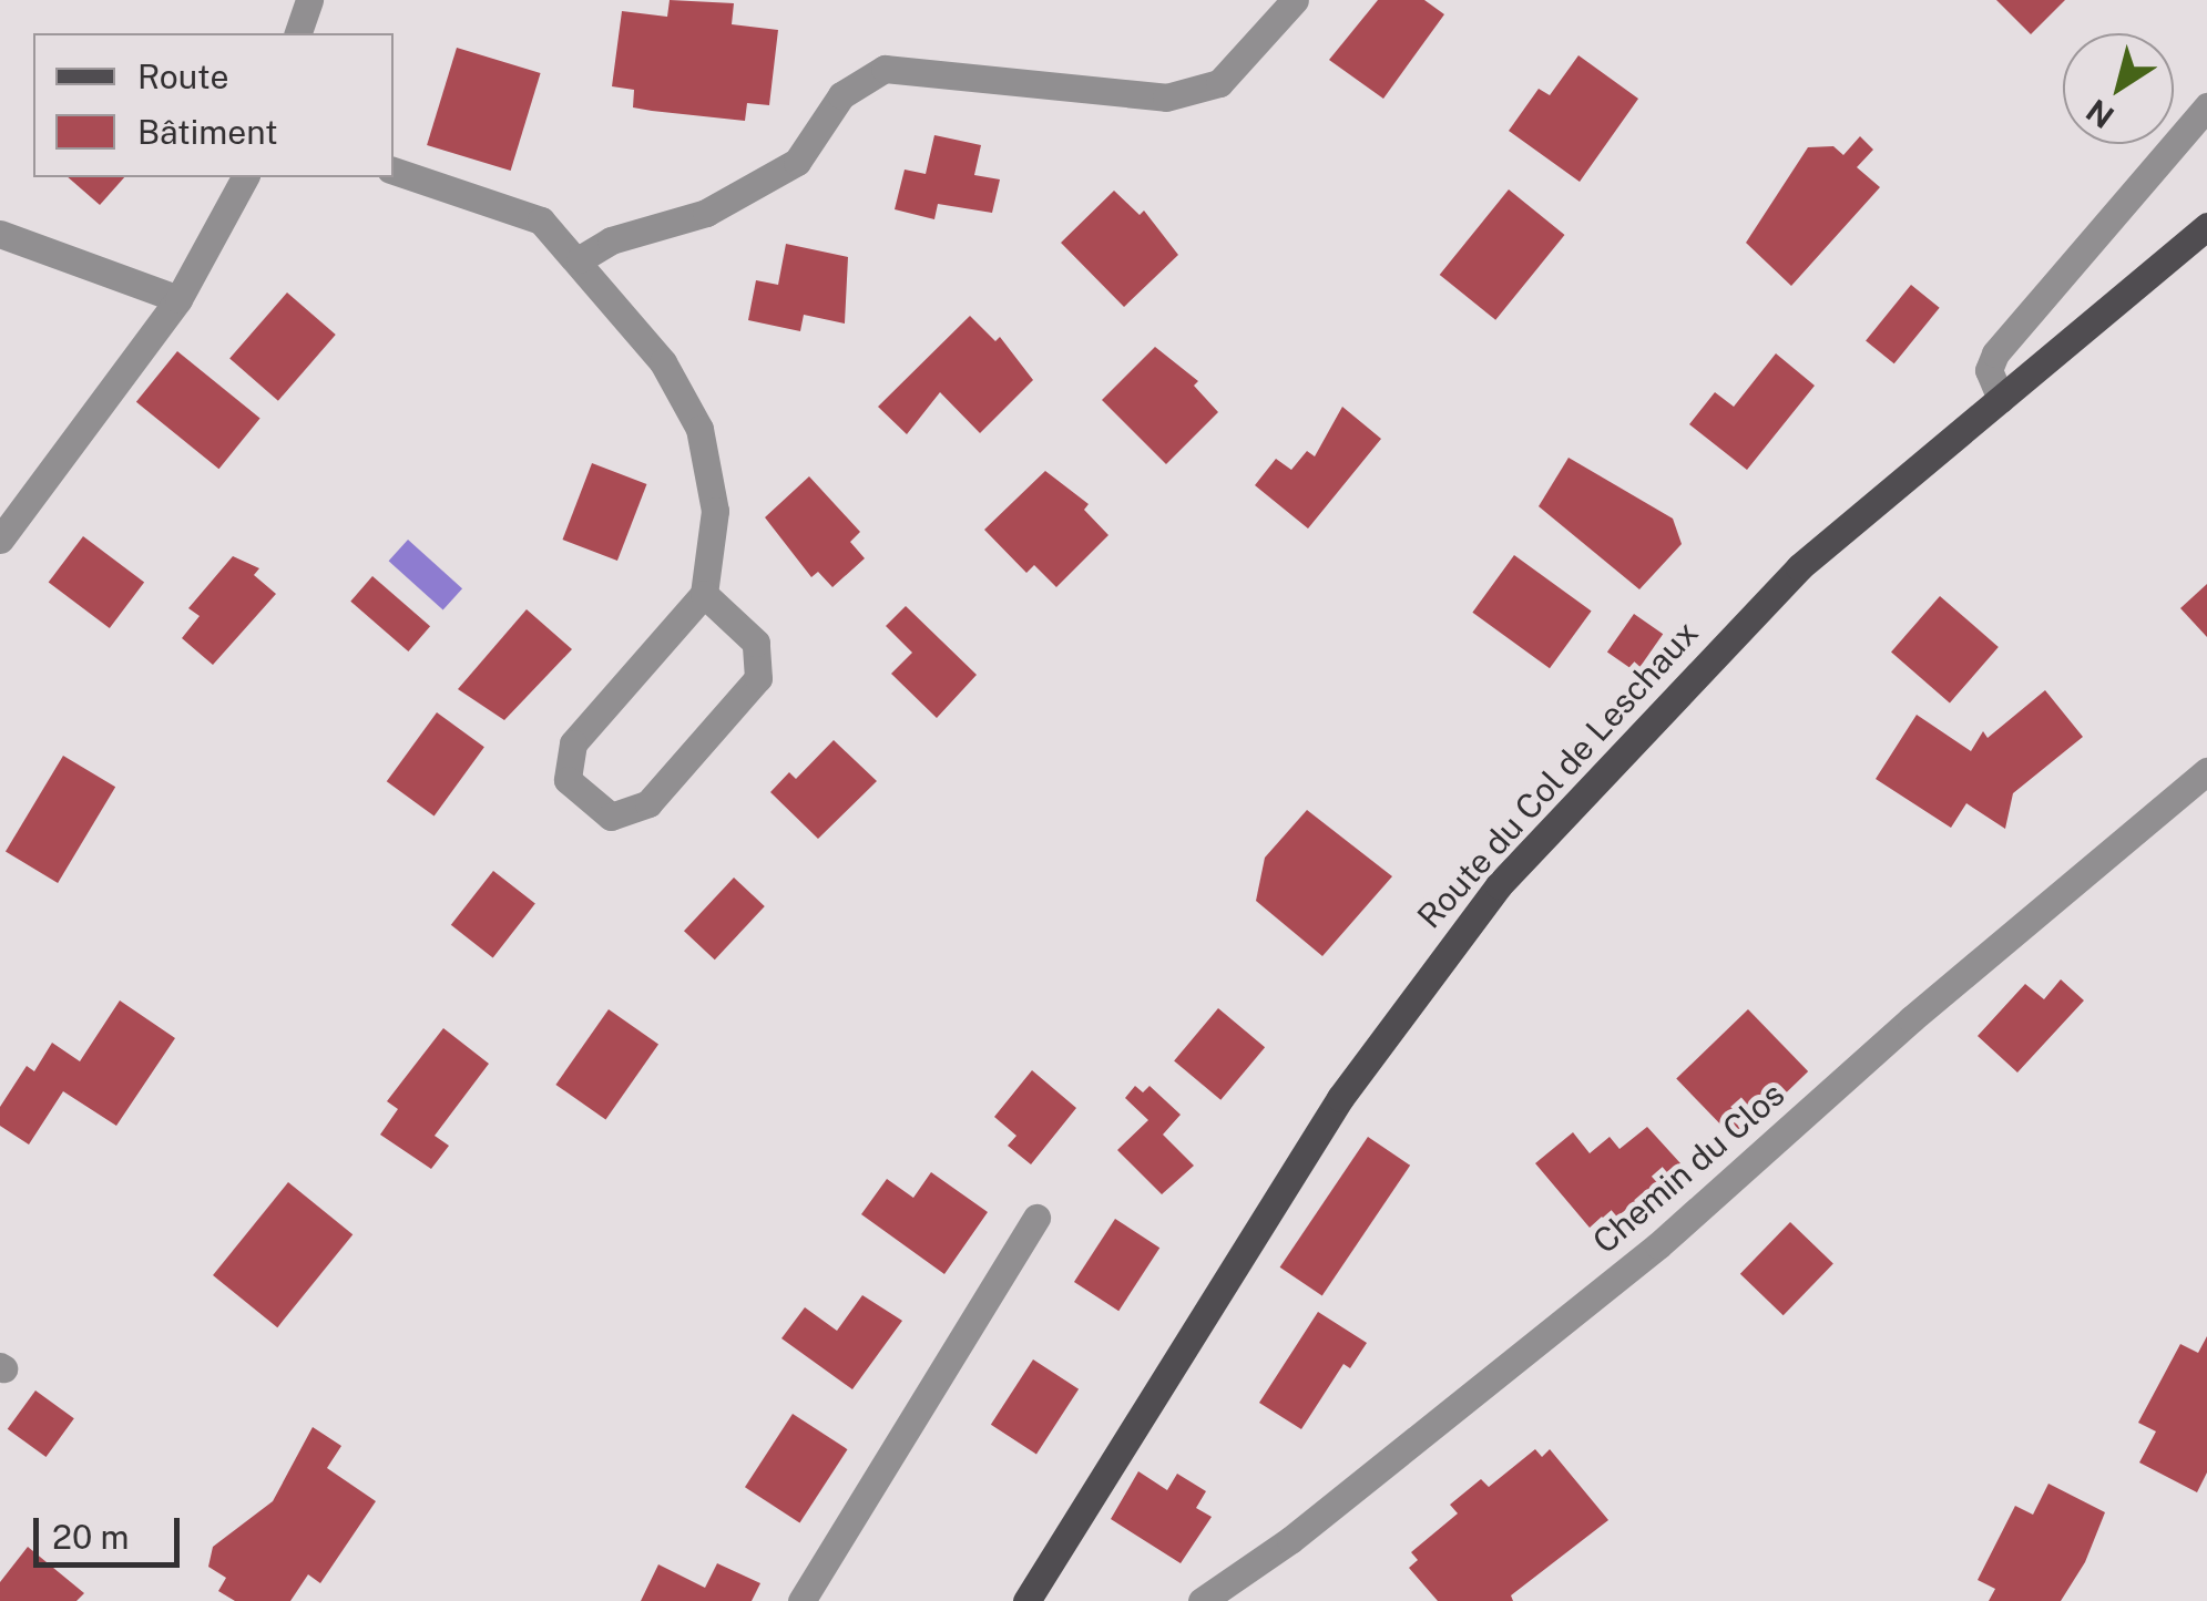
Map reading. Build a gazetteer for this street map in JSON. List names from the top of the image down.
{
  "streets": {
    "main road": ["Route du Col de Leschaux"],
    "street": ["Chemin du Clos"]
  },
  "legend": ["Route", "Bâtiment"],
  "scale_bar": "20 m",
  "north": "bottom left"
}
